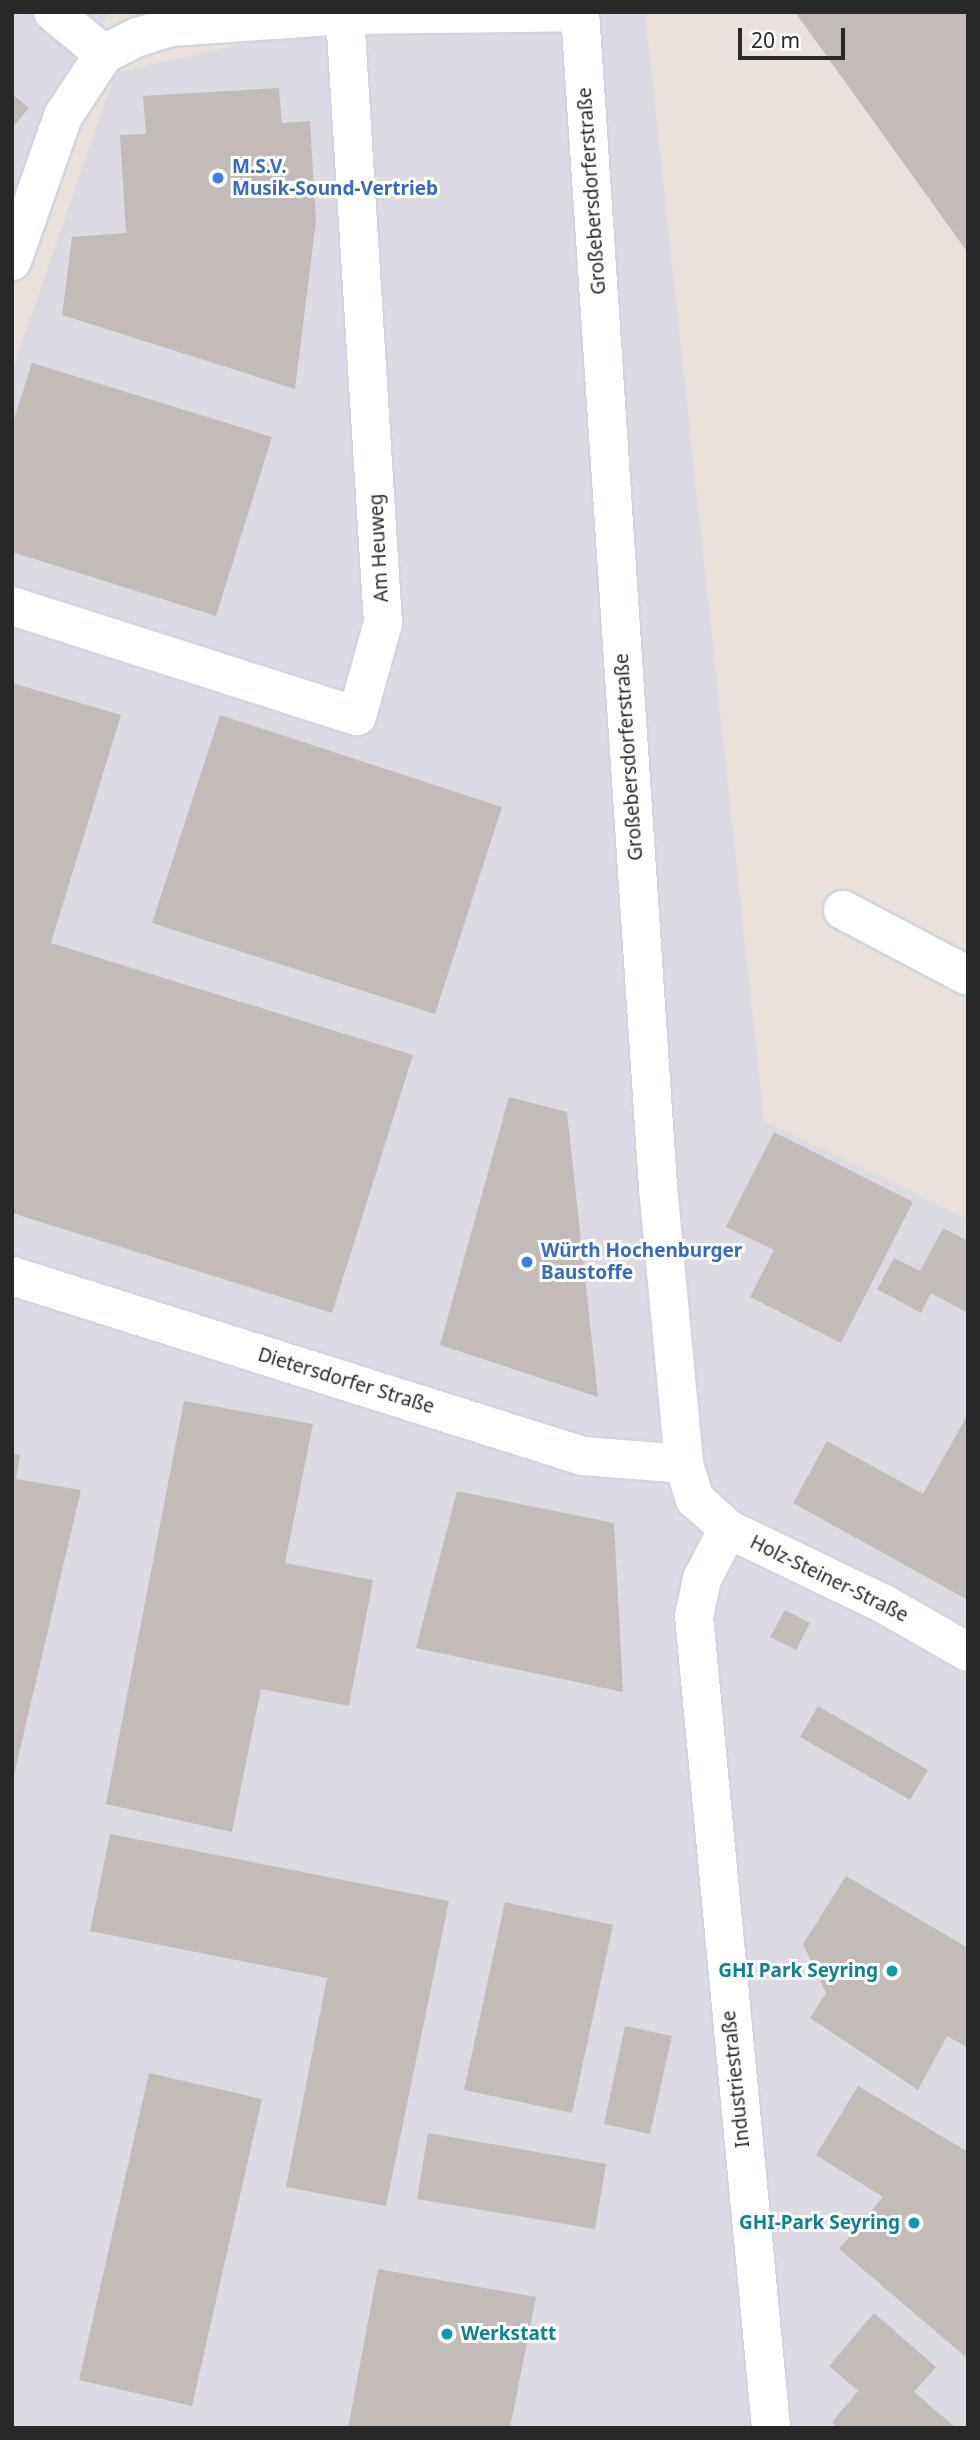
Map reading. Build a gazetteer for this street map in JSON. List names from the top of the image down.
{
  "streets": {
    "street": [
      "Großebersdorferstraße",
      "Am Heuweg",
      "Dietersdorfer Straße",
      "Holz-Steiner-Straße",
      "Industriestraße"
    ]
  },
  "crossings": [
    ["Großebersdorferstraße", "Dietersdorfer Straße"],
    ["Großebersdorferstraße", "Holz-Steiner-Straße"],
    ["Dietersdorfer Straße", "Holz-Steiner-Straße"],
    ["Holz-Steiner-Straße", "Industriestraße"]
  ],
  "places": [
    "M.S.V. Musik-Sound-Vertrieb",
    "Würth Hochenburger Baustoffe",
    "GHI Park Seyring",
    "GHI-Park Seyring",
    "Werkstatt"
  ],
  "scale_bar": "20 m"
}
